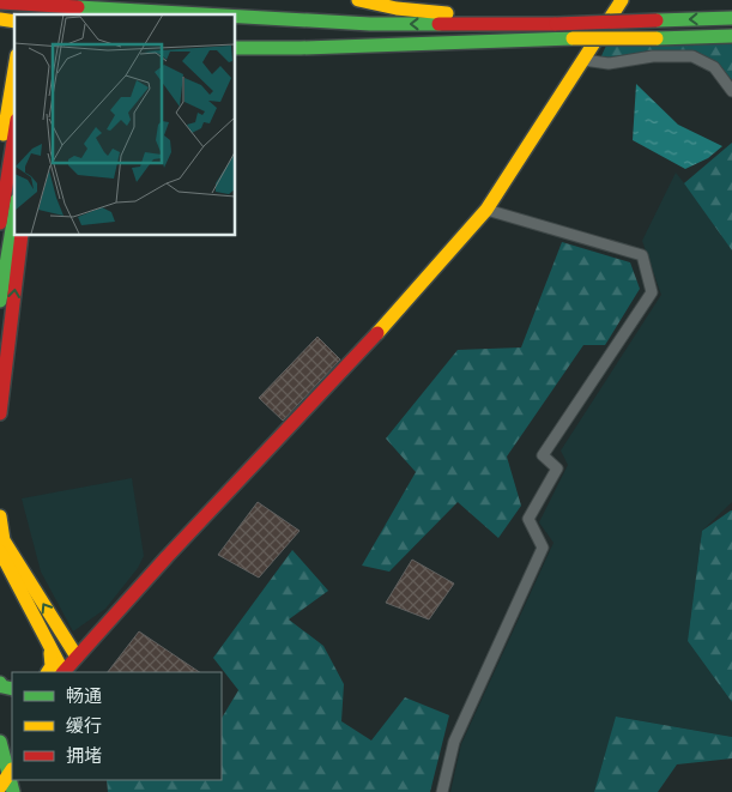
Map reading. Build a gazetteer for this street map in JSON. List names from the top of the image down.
{
  "legend": ["畅通", "缓行", "拥堵"]
}
